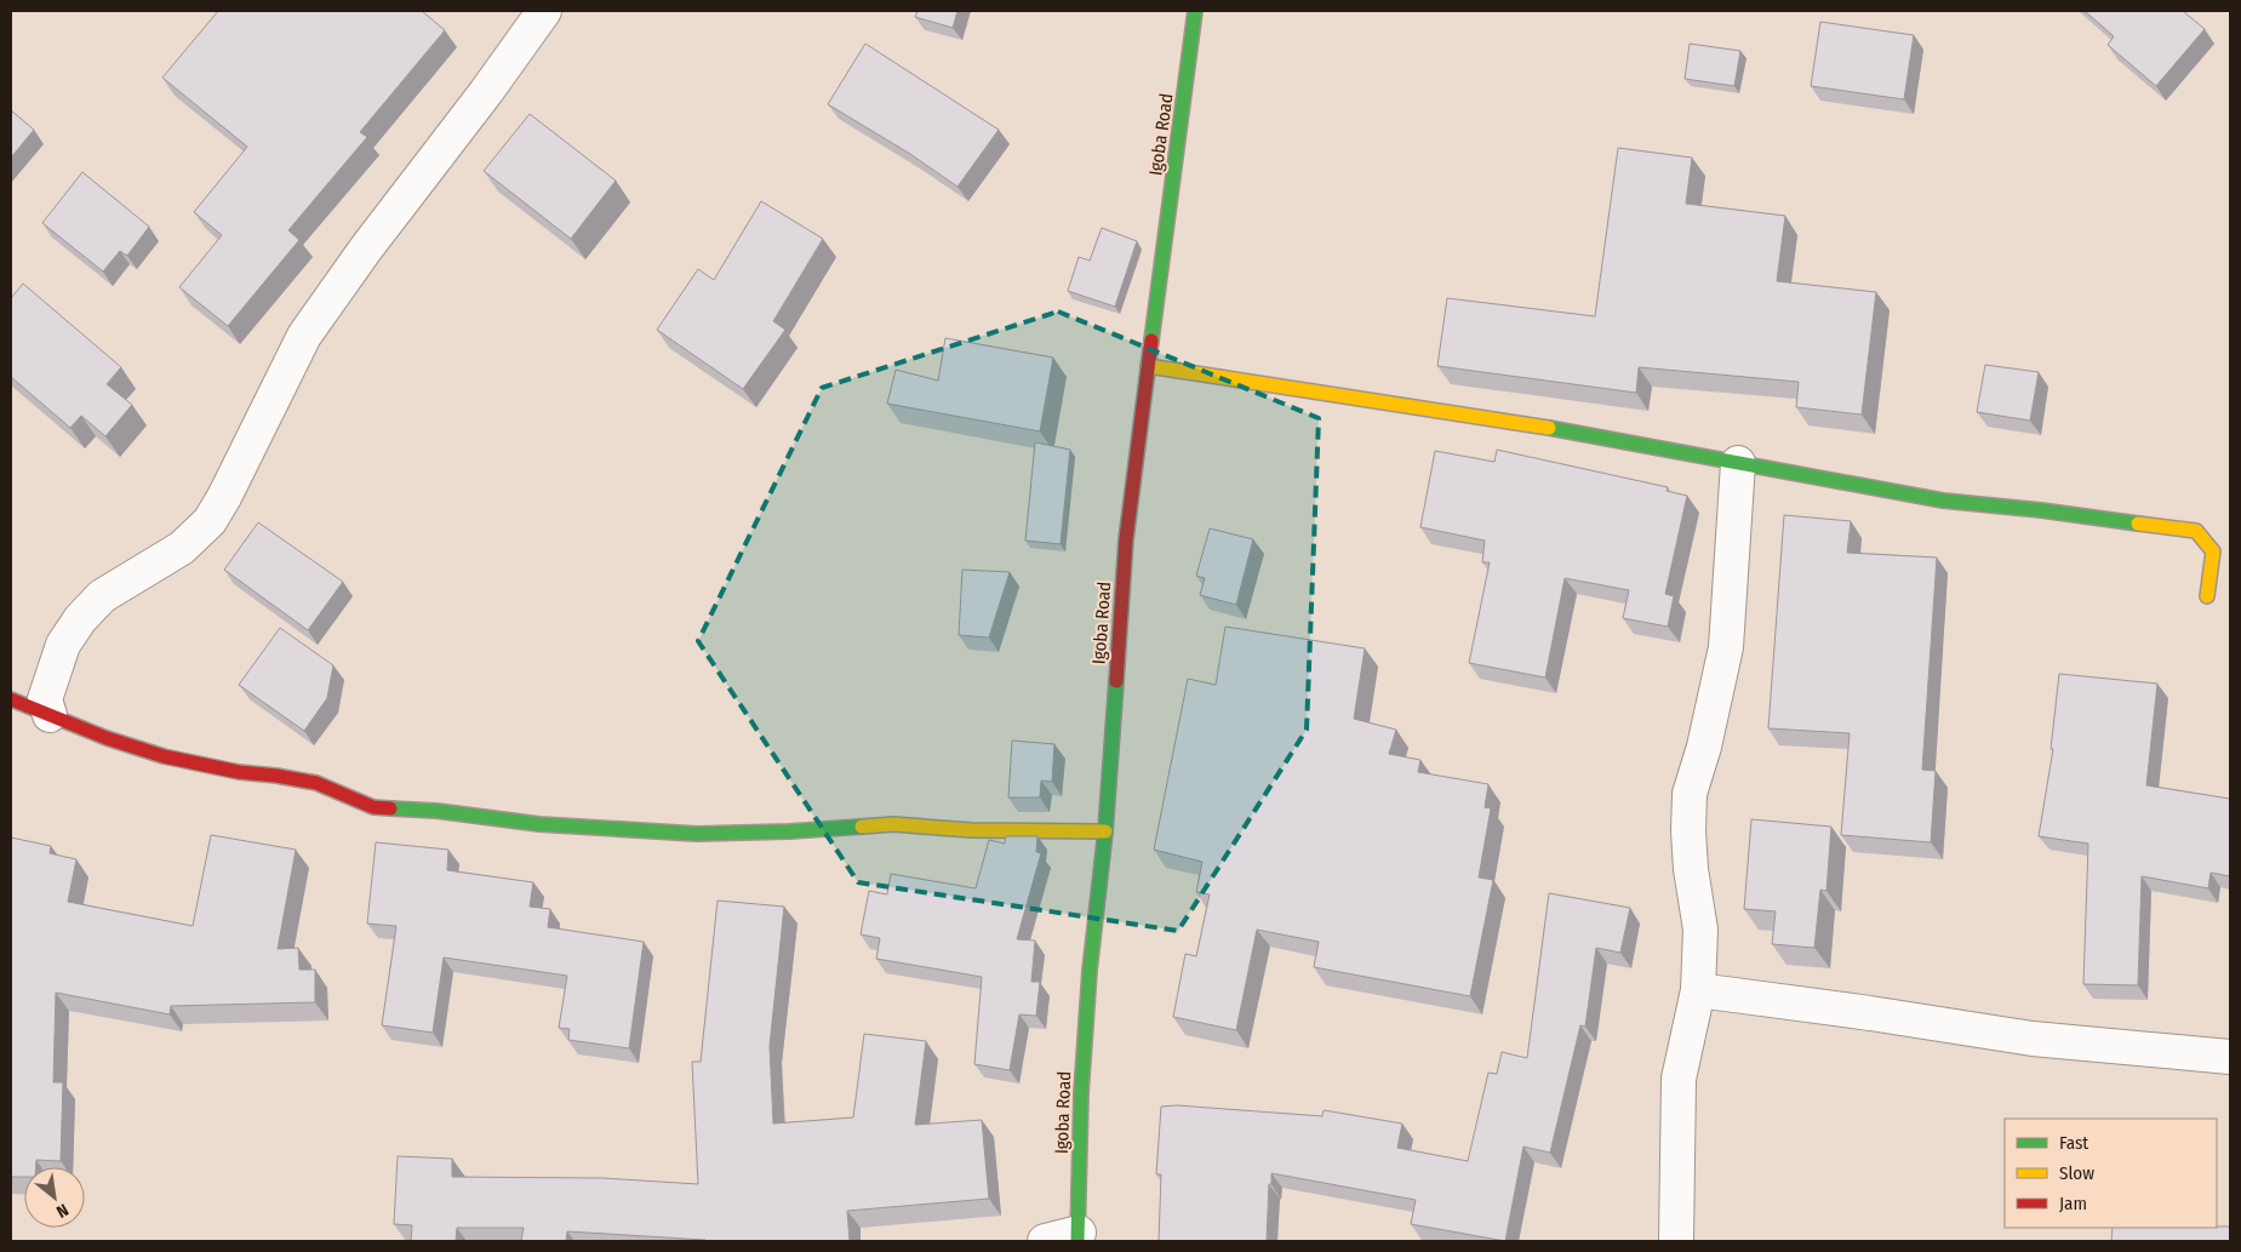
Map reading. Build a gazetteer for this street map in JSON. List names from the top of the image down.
{
  "streets": {
    "street": ["Igoba Road"]
  },
  "legend": ["Fast", "Slow", "Jam"],
  "north": "bottom right"
}
